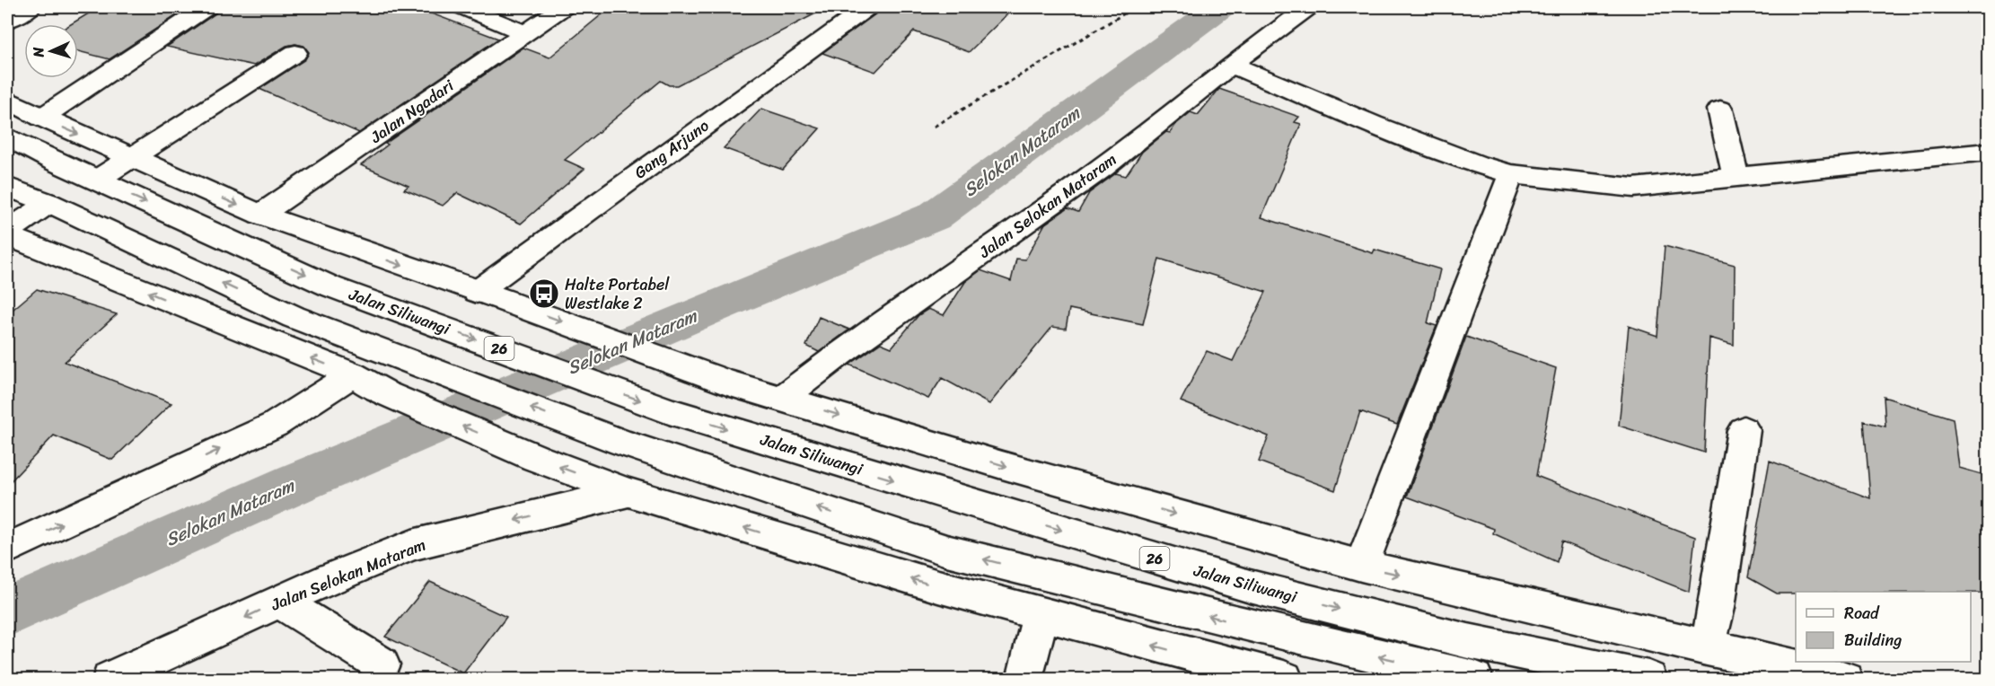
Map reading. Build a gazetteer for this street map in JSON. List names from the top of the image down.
{
  "streets": {
    "main road": [
      "Jalan Ngadari",
      "Gang Arjuno",
      "Jalan Selokan Mataram",
      "Jalan Siliwangi",
      "26"
    ]
  },
  "water": ["Selokan Mataram"],
  "places": {
    "bus stop": ["Halte Portabel Westlake 2"]
  },
  "legend": ["Road", "Building"],
  "north": "left"
}
